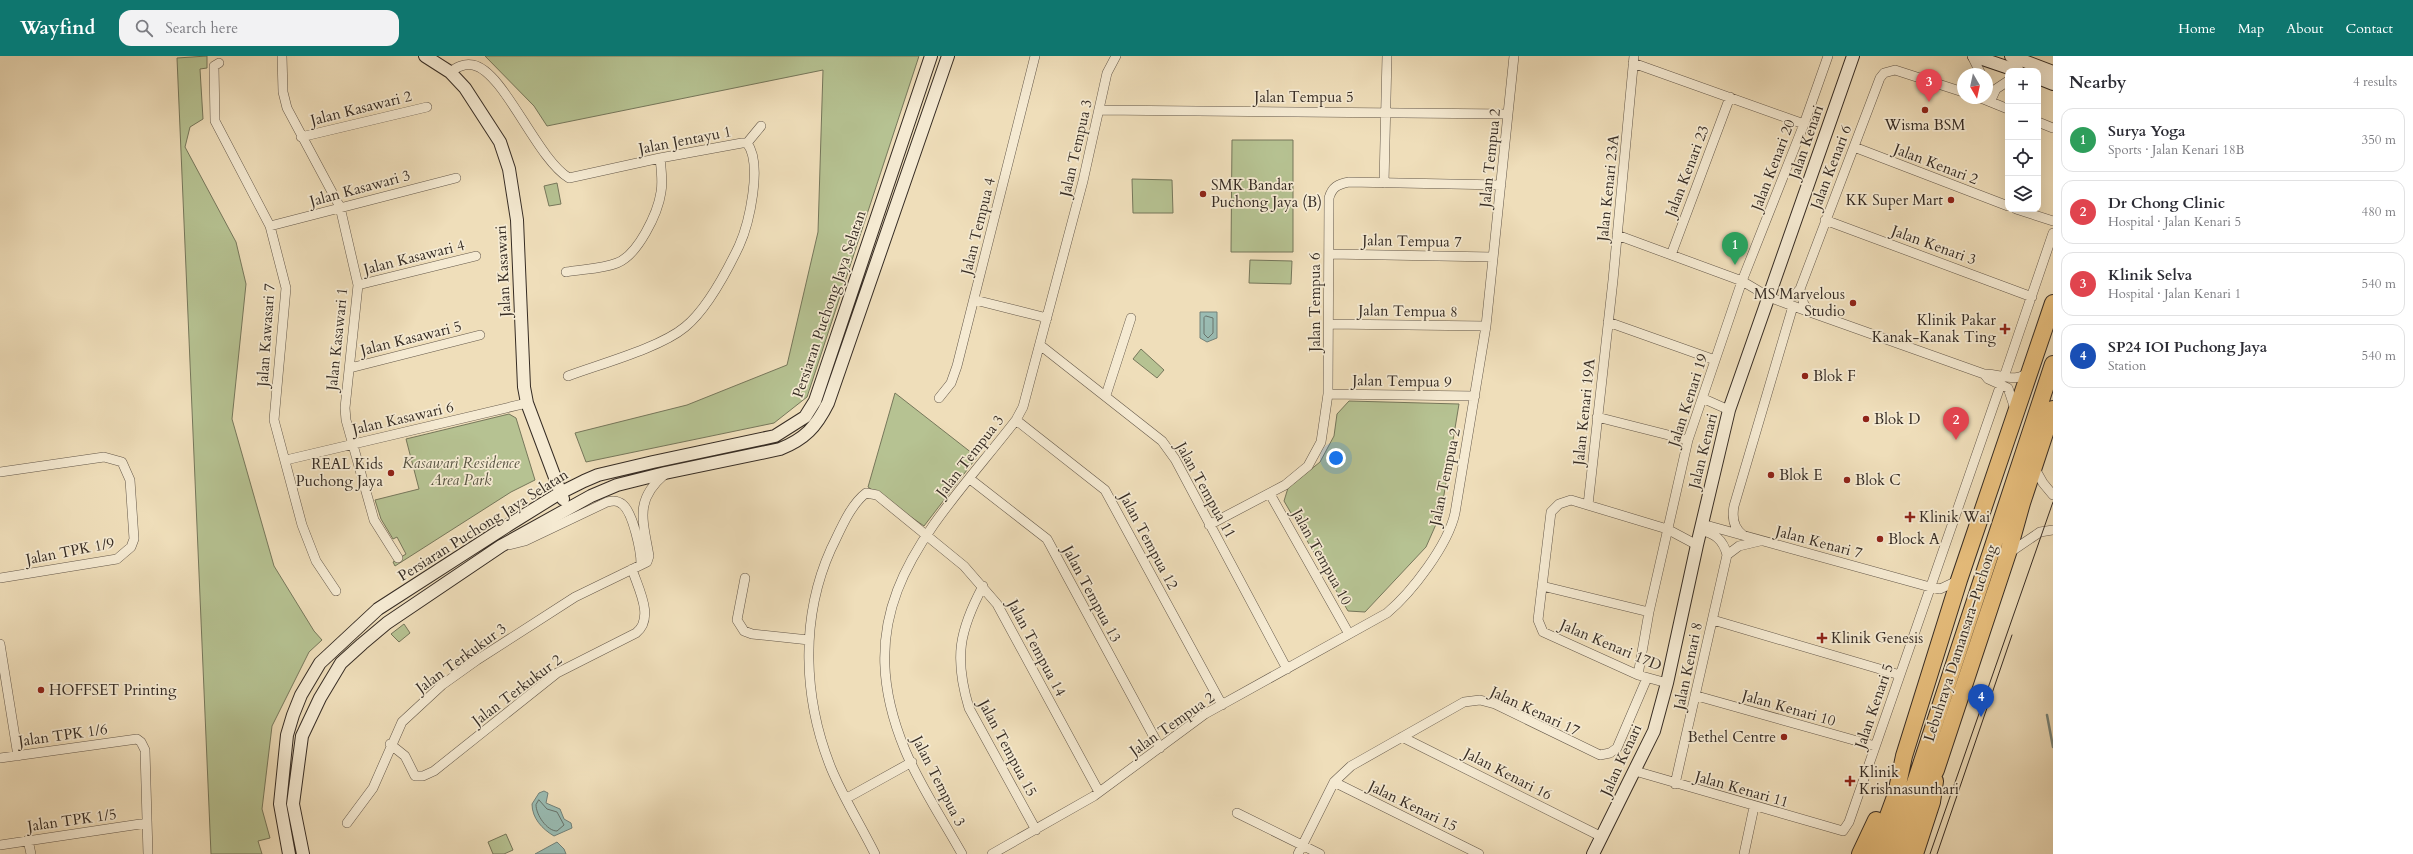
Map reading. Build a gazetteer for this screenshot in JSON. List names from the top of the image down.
{
  "streets": {
    "highway": ["Lebuhraya Damansara–Puchong"],
    "main road": ["Jalan Kenari", "Jalan Kasawari", "Persiaran Puchong Jaya Selatan"],
    "street": [
      "Jalan Tempua 5",
      "Jalan Kasawari 2",
      "Jalan Jentayu 1",
      "Jalan Tempua 3",
      "Jalan Tempua 2",
      "Jalan Kenari 2",
      "Jalan Kenari 20",
      "Jalan Kenari 6",
      "Jalan Kenari 23",
      "Jalan Kasawari 3",
      "Jalan Kenari 23A",
      "Jalan Tempua 4",
      "Jalan Tempua 7",
      "Jalan Kenari 3",
      "Jalan Kasawari 4",
      "Jalan Tempua 6",
      "Jalan Tempua 8",
      "Jalan Kawasari 7",
      "Jalan Kasawari 5",
      "Jalan Kasawari 1",
      "Jalan Tempua 9",
      "Jalan Kenari 19",
      "Jalan Kenari 19A",
      "Jalan Kasawari 6",
      "Jalan Tempua 11",
      "Jalan Tempua 12",
      "Jalan Kenari 7",
      "Jalan TPK 1/9",
      "Jalan Tempua 10",
      "Jalan Tempua 13",
      "Jalan Kenari 17D",
      "Jalan Tempua 14",
      "Jalan Terkukur 3",
      "Jalan Kenari 8",
      "Jalan Terkukur 2",
      "Jalan Kenari 5",
      "Jalan Kenari 10",
      "Jalan Kenari 17",
      "Jalan TPK 1/6",
      "Jalan Tempua 15",
      "Jalan Kenari 16",
      "Jalan Kenari 11",
      "Jalan Kenari 15",
      "Jalan TPK 1/5"
    ]
  },
  "crossings": [
    ["Jalan Tempua 5", "Jalan Tempua 3"],
    ["Jalan Tempua 5", "Jalan Tempua 2"],
    ["Jalan Kasawari 2", "Jalan Kasawari 1"],
    ["Jalan Jentayu 1", "Jalan Kasawari"],
    ["Jalan Kenari", "Jalan Kenari 7"],
    ["Jalan Kenari", "Jalan Kenari 17D"],
    ["Jalan Kenari", "Jalan Kenari 16"],
    ["Jalan Kenari", "Jalan Kenari 11"],
    ["Jalan Tempua 3", "Jalan Tempua 11"],
    ["Jalan Tempua 3", "Jalan Tempua 12"],
    ["Jalan Tempua 3", "Jalan Tempua 13"],
    ["Jalan Tempua 3", "Jalan Tempua 14"],
    ["Jalan Tempua 2", "Jalan Tempua 7"],
    ["Jalan Tempua 2", "Jalan Tempua 6"],
    ["Jalan Tempua 2", "Jalan Tempua 8"],
    ["Jalan Tempua 2", "Jalan Tempua 9"],
    ["Jalan Tempua 2", "Jalan Tempua 11"],
    ["Jalan Tempua 2", "Jalan Tempua 12"],
    ["Jalan Tempua 2", "Jalan Tempua 10"],
    ["Jalan Tempua 2", "Jalan Tempua 13"],
    ["Jalan Tempua 2", "Jalan Tempua 14"],
    ["Jalan Tempua 2", "Jalan Tempua 15"],
    ["Jalan Kenari 2", "Jalan Kenari 6"],
    ["Jalan Kenari 20", "Jalan Kenari 19"],
    ["Jalan Kenari 6", "Jalan Kenari 3"],
    ["Jalan Kasawari 3", "Jalan Kawasari 7"],
    ["Jalan Kasawari 3", "Jalan Kasawari 1"],
    ["Jalan Kenari 23A", "Jalan Kenari 19A"],
    ["Jalan Tempua 7", "Jalan Tempua 6"],
    ["Jalan Kenari 3", "Jalan Kenari 5"],
    ["Jalan Kasawari 4", "Jalan Kasawari 1"],
    ["Jalan Kasawari", "Persiaran Puchong Jaya Selatan"],
    ["Jalan Kasawari", "Jalan Kasawari 6"],
    ["Jalan Tempua 6", "Jalan Tempua 8"],
    ["Jalan Tempua 6", "Jalan Tempua 9"],
    ["Jalan Tempua 6", "Jalan Tempua 11"],
    ["Jalan Tempua 6", "Jalan Tempua 10"],
    ["Jalan Kawasari 7", "Jalan Kasawari 6"],
    ["Jalan Kasawari 5", "Jalan Kasawari 1"],
    ["Jalan Kasawari 1", "Jalan Kasawari 6"],
    ["Jalan Kenari 19", "Jalan Kenari 17D"],
    ["Jalan Kenari 19A", "Jalan Kenari 17D"],
    ["Jalan Kenari 7", "Jalan Kenari 5"],
    ["Jalan Kenari 17D", "Jalan Kenari 17"],
    ["Jalan Tempua 14", "Jalan Tempua 15"],
    ["Jalan Terkukur 3", "Jalan Terkukur 2"],
    ["Jalan Kenari 8", "Jalan Kenari 10"],
    ["Jalan Kenari 8", "Jalan Kenari 11"],
    ["Jalan Kenari 5", "Jalan Kenari 10"],
    ["Jalan Kenari 5", "Jalan Kenari 11"],
    ["Jalan Kenari 17", "Jalan Kenari 16"],
    ["Jalan Kenari 17", "Jalan Kenari 15"],
    ["Jalan TPK 1/6", "Jalan TPK 1/5"]
  ],
  "parks": ["Kasawari Residence Area Park"],
  "places": {
    "other": [
      "Wisma BSM",
      "SMK Bandar Puchong Jaya (B)",
      "KK Super Mart",
      "MS Marvelous Studio",
      "Blok F",
      "Blok D",
      "REAL Kids Puchong Jaya",
      "Blok E",
      "Blok C",
      "Block A",
      "HOFFSET Printing",
      "Bethel Centre"
    ],
    "health": [
      "Klinik Pakar Kanak-Kanak Ting",
      "Klinik Wai",
      "Klinik Genesis",
      "Klinik Krishnasunthari"
    ]
  },
  "north": "bottom",
  "page": {
    "header": "Wayfind",
    "search": "Search here",
    "nav": [
      "Home",
      "Map",
      "About",
      "Contact"
    ],
    "heading": ["Nearby", "4 results"],
    "map_buttons": ["+", "−"],
    "pins": [
      "3",
      "1",
      "2",
      "4"
    ],
    "list": [
      {
        "mark": "1",
        "name": "Surya Yoga",
        "note": "Sports · Jalan Kenari 18B",
        "value": "350 m"
      },
      {
        "mark": "2",
        "name": "Dr Chong Clinic",
        "note": "Hospital · Jalan Kenari 5",
        "value": "480 m"
      },
      {
        "mark": "3",
        "name": "Klinik Selva",
        "note": "Hospital · Jalan Kenari 1",
        "value": "540 m"
      },
      {
        "mark": "4",
        "name": "SP24 IOI Puchong Jaya",
        "note": "Station",
        "value": "540 m"
      }
    ]
  }
}
